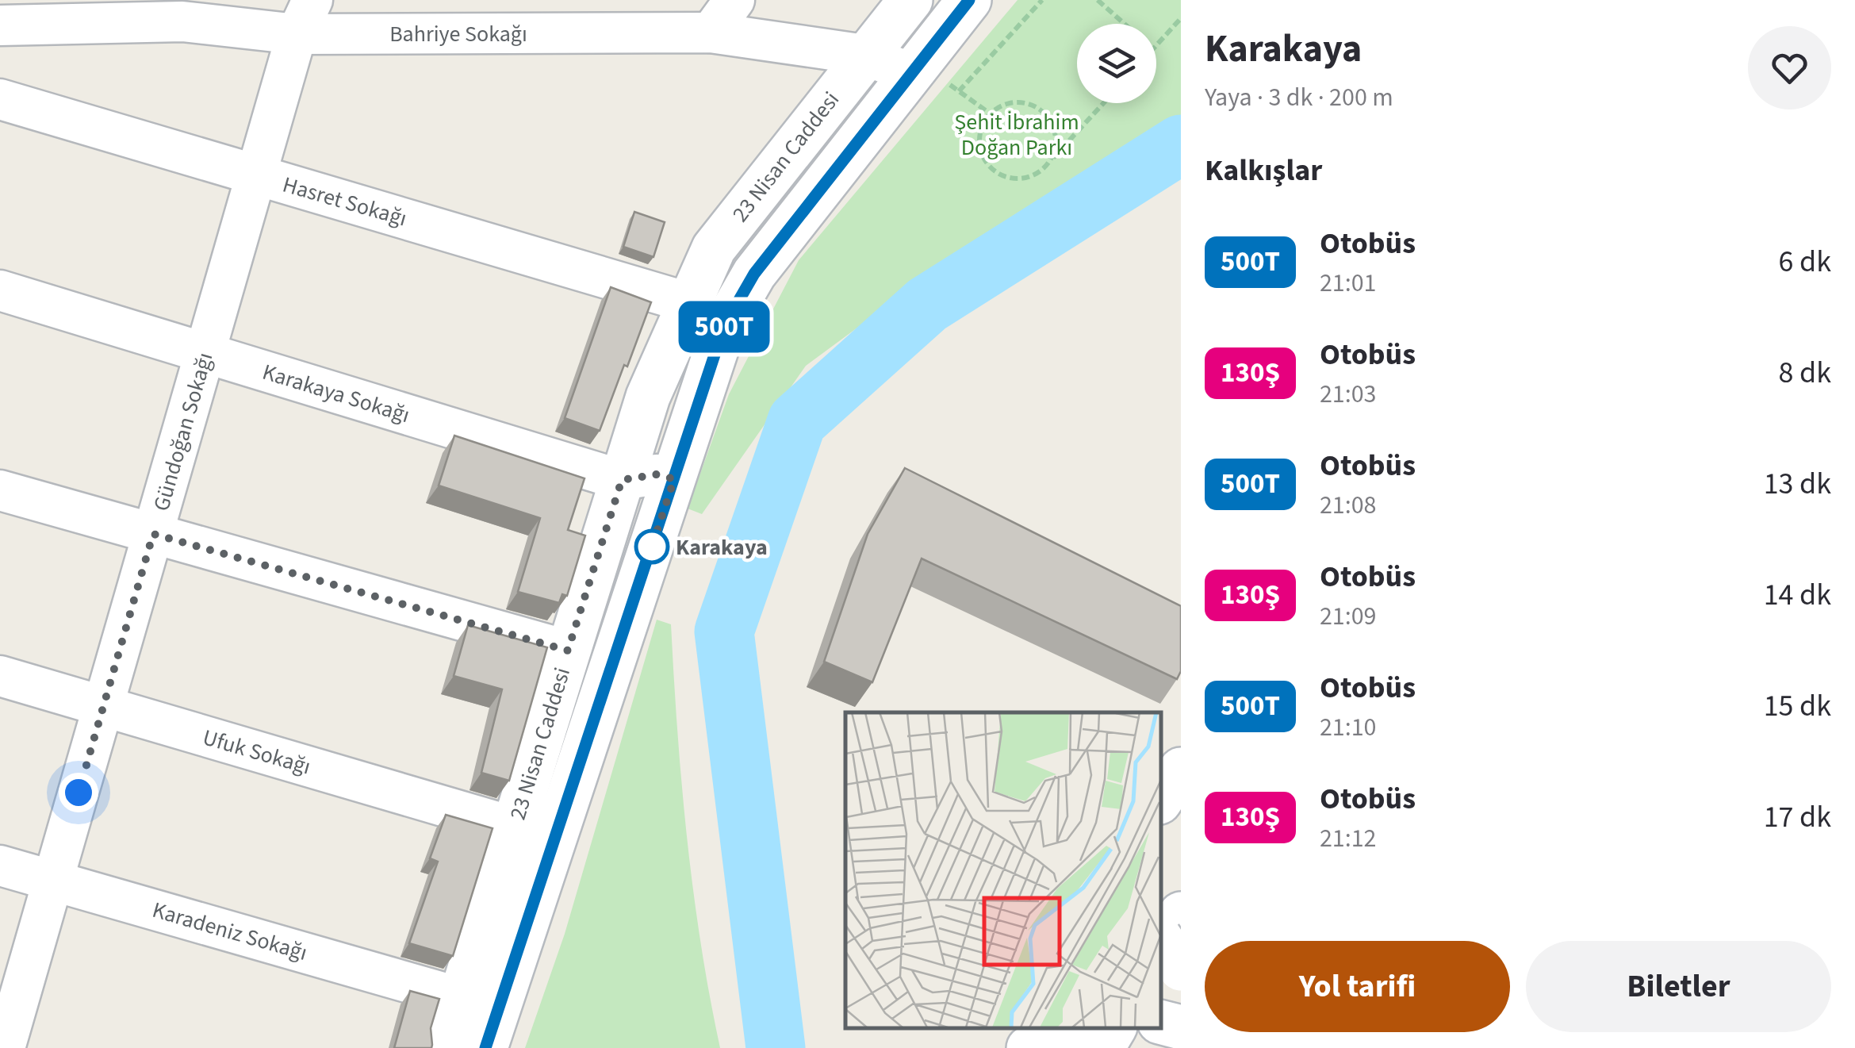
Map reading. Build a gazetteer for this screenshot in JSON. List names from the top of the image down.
{
  "streets": {
    "street": [
      "Bahriye Sokağı",
      "23 Nisan Caddesi",
      "Hasret Sokağı",
      "Karakaya Sokağı",
      "Gündoğan Sokağı",
      "Ufuk Sokağı",
      "Karadeniz Sokağı"
    ]
  },
  "crossings": [
    ["Bahriye Sokağı", "23 Nisan Caddesi"],
    ["Bahriye Sokağı", "Gündoğan Sokağı"],
    ["23 Nisan Caddesi", "Hasret Sokağı"],
    ["23 Nisan Caddesi", "Karakaya Sokağı"],
    ["23 Nisan Caddesi", "Ufuk Sokağı"],
    ["23 Nisan Caddesi", "Karadeniz Sokağı"],
    ["Hasret Sokağı", "Gündoğan Sokağı"],
    ["Karakaya Sokağı", "Gündoğan Sokağı"],
    ["Gündoğan Sokağı", "Ufuk Sokağı"],
    ["Gündoğan Sokağı", "Karadeniz Sokağı"]
  ],
  "parks": ["Şehit İbrahim Doğan Parkı"],
  "places": ["Karakaya"],
  "lines": ["bus line 500T"],
  "page": {
    "on_map": "500T",
    "heading": [
      ["Karakaya", "Yaya · 3 dk · 200 m"],
      "Kalkışlar"
    ],
    "list": [
      {
        "mark": "500T",
        "name": "Otobüs",
        "note": "21:01",
        "value": "6 dk"
      },
      {
        "mark": "130Ş",
        "name": "Otobüs",
        "note": "21:03",
        "value": "8 dk"
      },
      {
        "mark": "500T",
        "name": "Otobüs",
        "note": "21:08",
        "value": "13 dk"
      },
      {
        "mark": "130Ş",
        "name": "Otobüs",
        "note": "21:09",
        "value": "14 dk"
      },
      {
        "mark": "500T",
        "name": "Otobüs",
        "note": "21:10",
        "value": "15 dk"
      },
      {
        "mark": "130Ş",
        "name": "Otobüs",
        "note": "21:12",
        "value": "17 dk"
      }
    ],
    "buttons": ["Yol tarifi", "Biletler"]
  }
}
